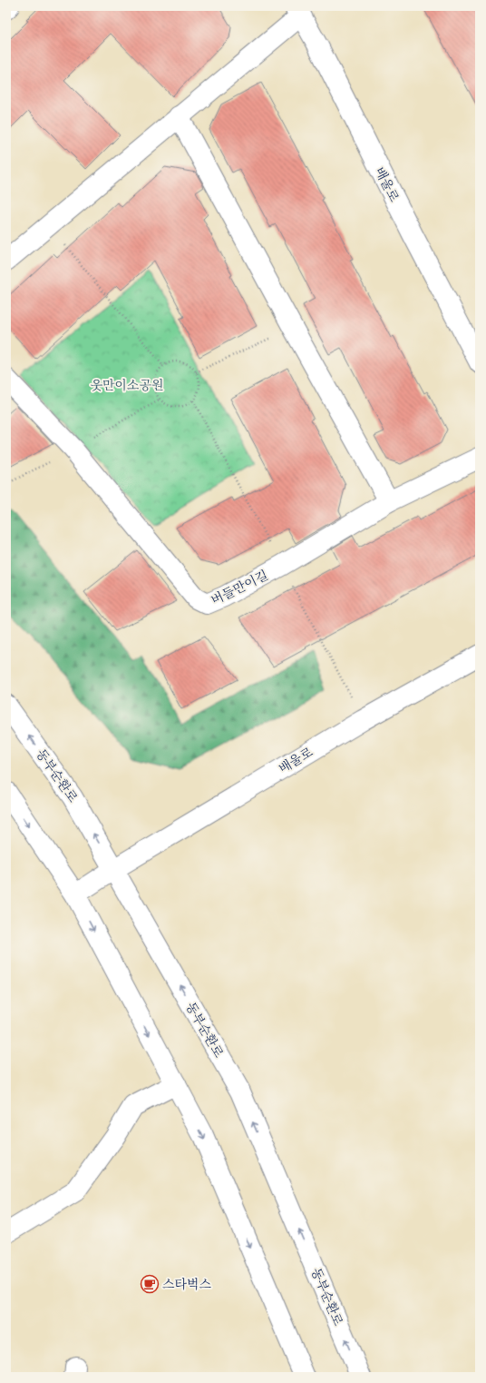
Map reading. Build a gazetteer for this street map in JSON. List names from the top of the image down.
{
  "streets": {
    "street": ["배울로", "버들만이길", "동부순환로"]
  },
  "crossings": [
    ["배울로", "동부순환로"]
  ],
  "parks": ["웃만이소공원"],
  "places": {
    "cafe": ["스타벅스"]
  }
}
